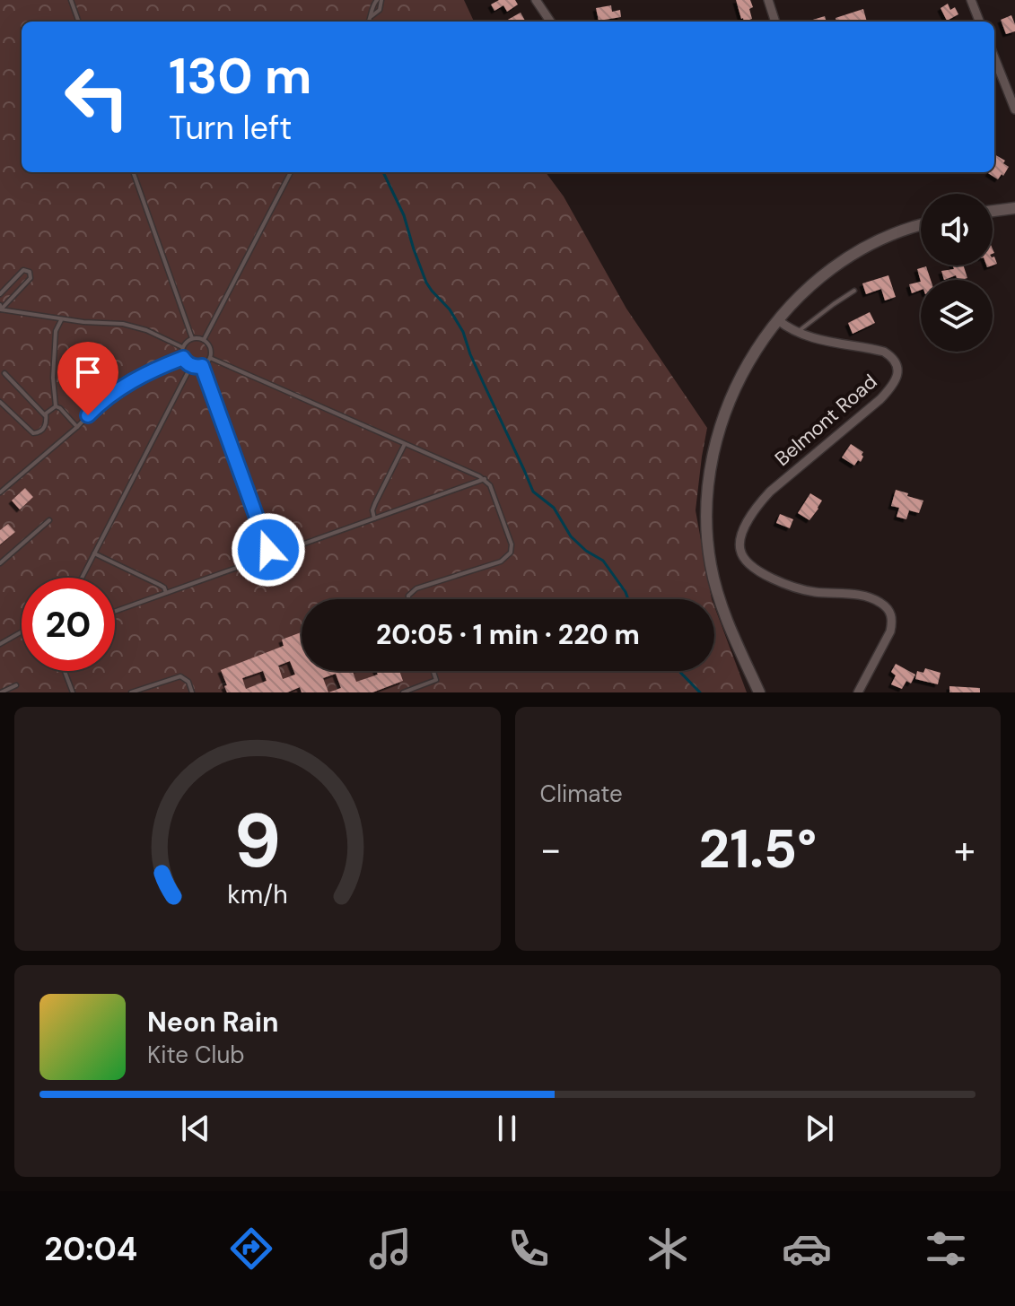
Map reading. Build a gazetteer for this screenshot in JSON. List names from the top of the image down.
{
  "streets": {
    "street": ["Belmont Road"]
  },
  "page": {
    "turn": ["130 m", "Turn left"],
    "limit": "20",
    "trip": "20:05 · 1 min · 220 m",
    "tile": "Climate",
    "heat": ["−", "21.5°", "+"],
    "song": ["Neon Rain", "Kite Club"],
    "tabs": "20:04",
    "gauge": ["9", "km/h"]
  }
}
